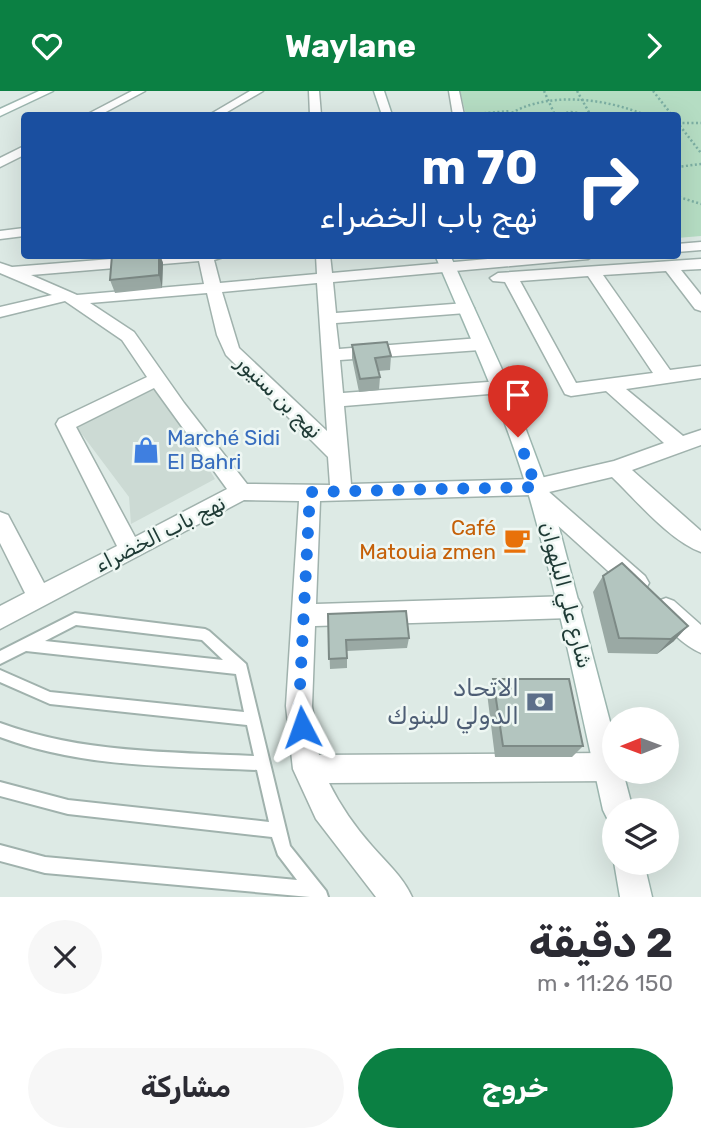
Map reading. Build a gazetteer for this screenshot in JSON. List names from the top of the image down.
{
  "streets": {
    "street": ["نهج بن سنيور", "نهج باب الخضراء", "شارع علي البلهوان"]
  },
  "crossings": [
    ["نهج باب الخضراء", "شارع علي البلهوان"]
  ],
  "places": {
    "shop": ["Marché Sidi El Bahri"],
    "cafe": ["Café Matouia zmen"],
    "bank": ["الاتحاد الدولي للبنوك"]
  },
  "north": "left",
  "page": {
    "header": "Waylane",
    "turn": ["70 m", "نهج باب الخضراء"],
    "heading": ["2 دقيقة", "150 m · 11:26"],
    "buttons": ["خروج", "مشاركة"]
  }
}
